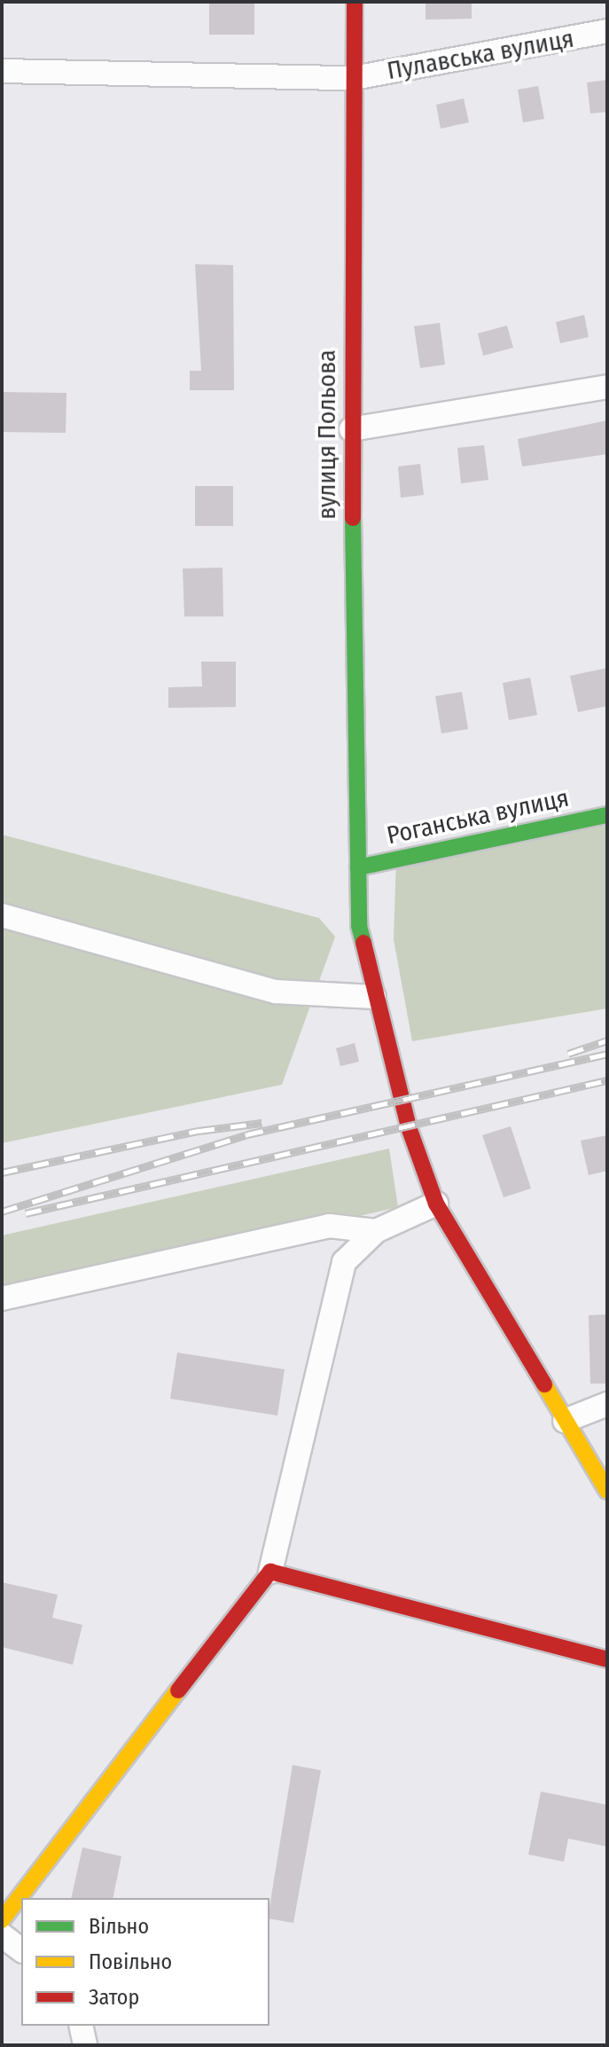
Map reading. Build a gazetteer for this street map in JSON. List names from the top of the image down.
{
  "streets": {
    "street": ["Пулавська вулиця", "вулиця Польова", "Роганська вулиця"]
  },
  "crossings": [
    ["Пулавська вулиця", "вулиця Польова"],
    ["вулиця Польова", "Роганська вулиця"]
  ],
  "legend": ["Вільно", "Повільно", "Затор"]
}
